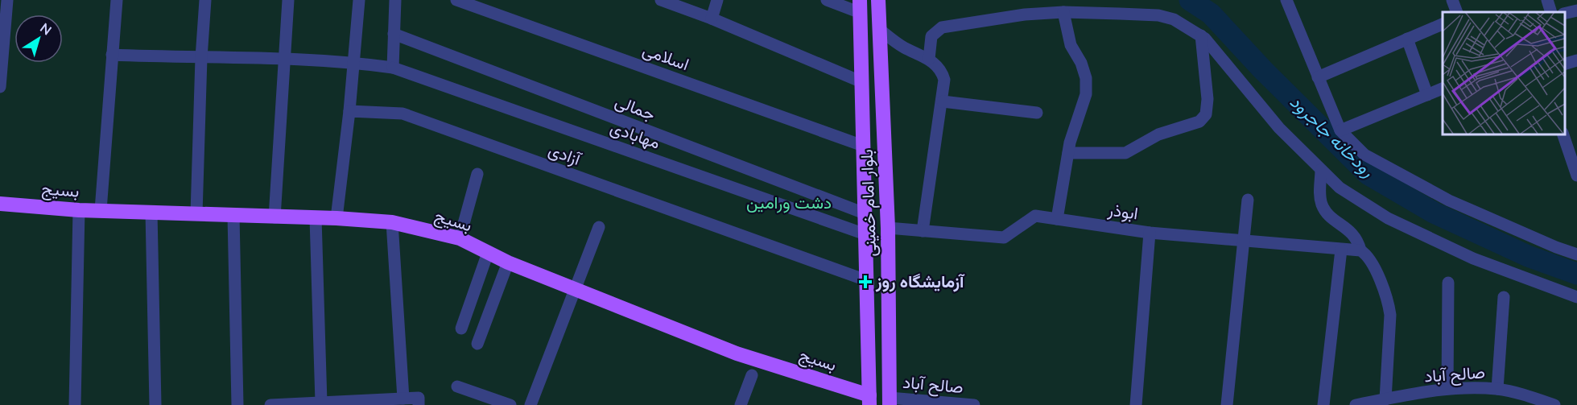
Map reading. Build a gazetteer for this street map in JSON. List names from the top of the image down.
{
  "streets": {
    "main road": ["بسیج", "بلوار امام خمینی"],
    "street": [
      "اسلامی",
      "جمالی",
      "مهابادی",
      "آزادی",
      "ابوذر",
      "صالح آباد"
    ]
  },
  "crossings": [
    ["اسلامی", "بلوار امام خمینی"],
    ["جمالی", "بلوار امام خمینی"],
    ["مهابادی", "بلوار امام خمینی"],
    ["آزادی", "بلوار امام خمینی"],
    ["بسیج", "بلوار امام خمینی"],
    ["بلوار امام خمینی", "ابوذر"],
    ["بلوار امام خمینی", "صالح آباد"]
  ],
  "water": ["رودخانه جاجرود"],
  "parks": ["دشت ورامین"],
  "places": {
    "health": ["آزمایشگاه روز"]
  },
  "north": "top right"
}
